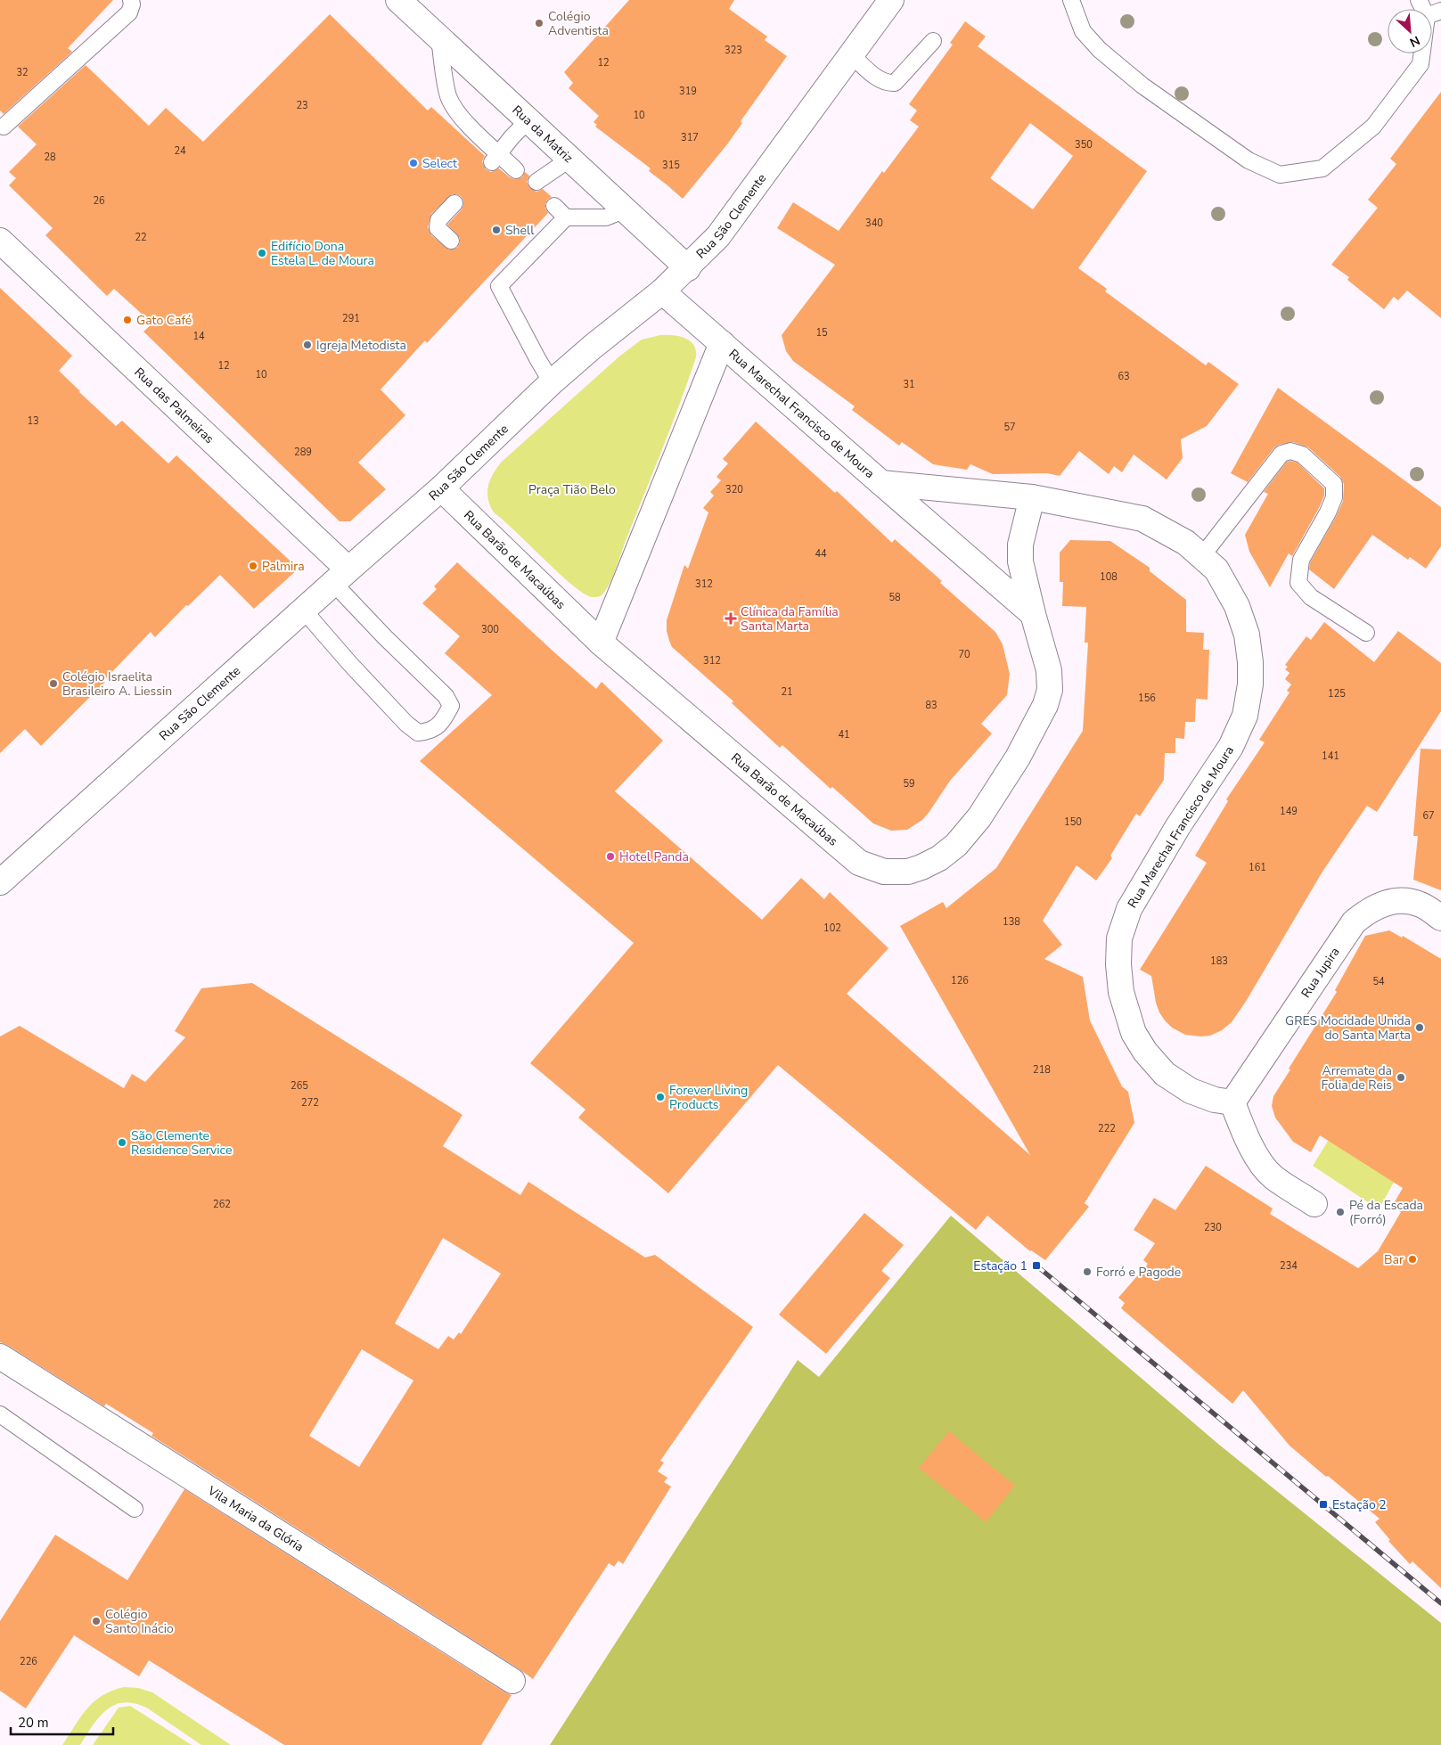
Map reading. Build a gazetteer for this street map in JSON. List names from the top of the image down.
{
  "streets": {
    "street": [
      "Rua da Matriz",
      "Rua São Clemente",
      "Rua das Palmeiras",
      "Rua Marechal Francisco de Moura",
      "Rua Barão de Macaúbas",
      "Rua Jupira",
      "Vila Maria da Glória"
    ]
  },
  "crossings": [
    ["Rua da Matriz", "Rua São Clemente"],
    ["Rua São Clemente", "Rua das Palmeiras"],
    ["Rua São Clemente", "Rua Barão de Macaúbas"],
    ["Rua Marechal Francisco de Moura", "Rua Barão de Macaúbas"],
    ["Rua Marechal Francisco de Moura", "Rua Jupira"]
  ],
  "parks": ["Praça Tião Belo"],
  "places": {
    "other": [
      "Colégio Adventista",
      "Select",
      "Shell",
      "Edifício Dona Estela L. de Moura",
      "Gato Café",
      "Igreja Metodista",
      "Palmira",
      "Colégio Israelita Brasileiro A. Liessin",
      "Hotel Panda",
      "GRES Mocidade Unida do Santa Marta",
      "Arremate da Folia de Reis",
      "Forever Living Products",
      "São Clemente Residence Service",
      "Pé da Escada (Forró)",
      "Bar",
      "Forró e Pagode",
      "Colégio Santo Inácio"
    ],
    "health": ["Clínica da Família Santa Marta"],
    "transit": ["Estação 1", "Estação 2"]
  },
  "house_numbers": [
    "323",
    "12",
    "32",
    "319",
    "23",
    "10",
    "317",
    "350",
    "24",
    "28",
    "315",
    "26",
    "340",
    "22",
    "291",
    "15",
    "14",
    "12",
    "10",
    "63",
    "31",
    "13",
    "57",
    "289",
    "320",
    "44",
    "108",
    "312",
    "58",
    "300",
    "70",
    "312",
    "21",
    "125",
    "156",
    "83",
    "41",
    "141",
    "59",
    "149",
    "67",
    "150",
    "161",
    "138",
    "102",
    "183",
    "126",
    "54",
    "218",
    "265",
    "272",
    "222",
    "262",
    "230",
    "234",
    "226"
  ],
  "scale_bar": "20 m",
  "north": "bottom right"
}
